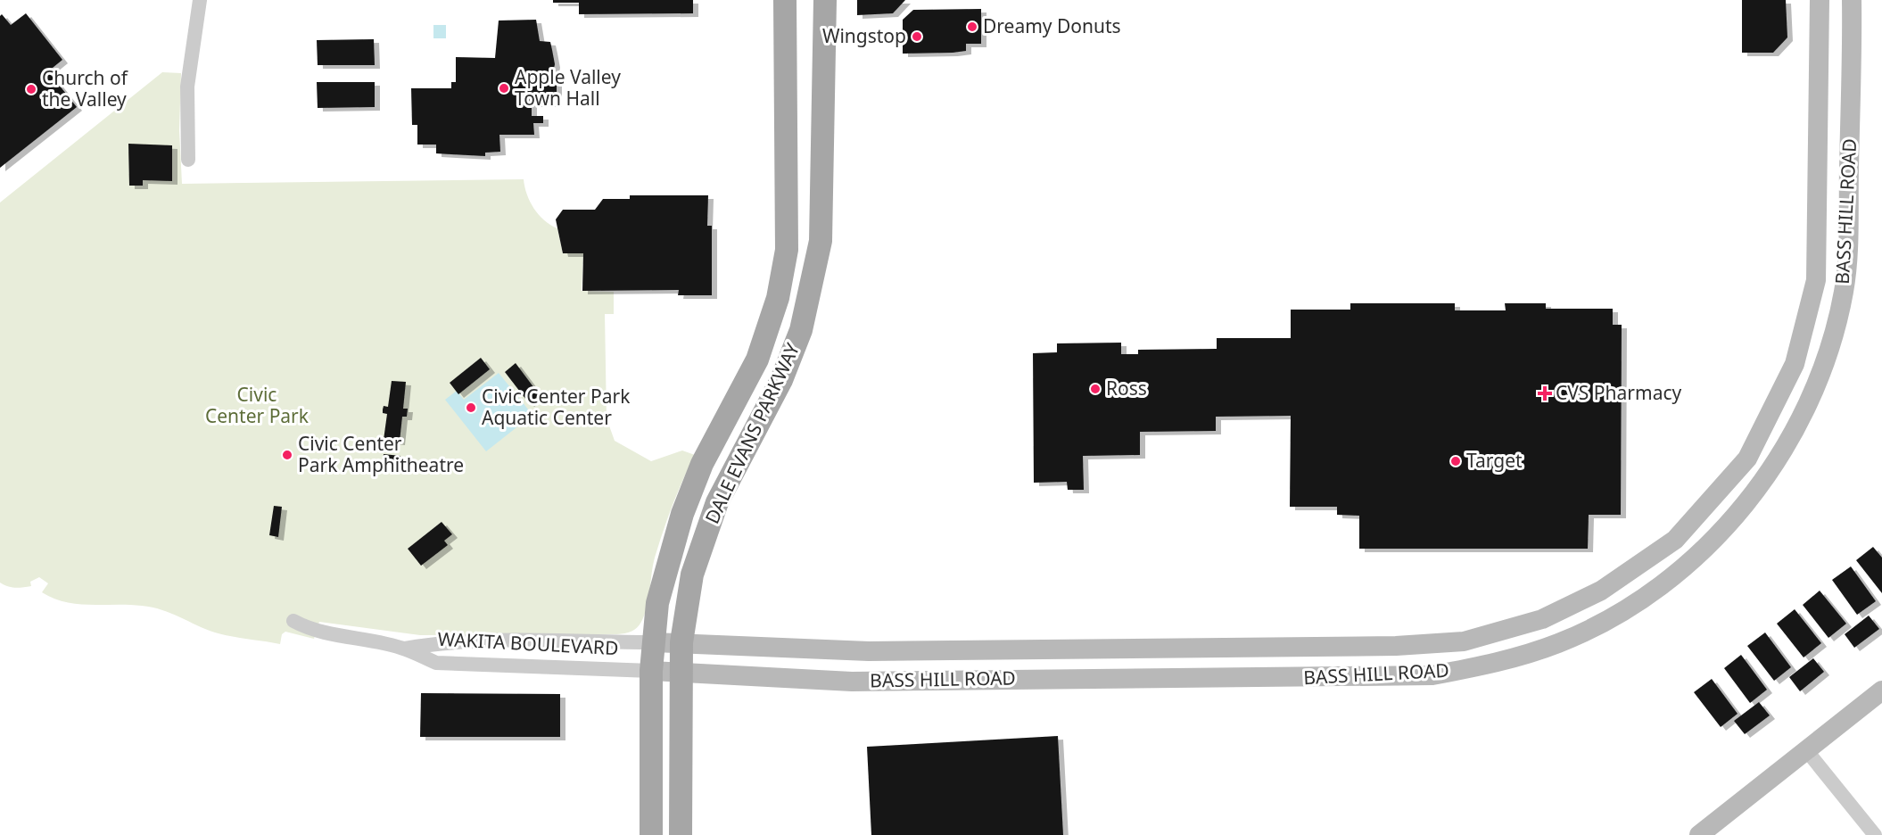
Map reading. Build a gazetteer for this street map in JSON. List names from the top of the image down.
{
  "streets": {
    "main road": ["BASS HILL ROAD", "DALE EVANS PARKWAY"],
    "street": ["WAKITA BOULEVARD"]
  },
  "crossings": [
    ["BASS HILL ROAD", "DALE EVANS PARKWAY"],
    ["BASS HILL ROAD", "WAKITA BOULEVARD"],
    ["DALE EVANS PARKWAY", "WAKITA BOULEVARD"]
  ],
  "parks": ["Civic Center Park"],
  "places": {
    "other": [
      "Dreamy Donuts",
      "Wingstop",
      "Apple Valley Town Hall",
      "Church of the Valley",
      "Ross",
      "Civic Center Park Aquatic Center",
      "Civic Center Park Amphitheatre",
      "Target"
    ],
    "health": ["CVS Pharmacy"]
  }
}
